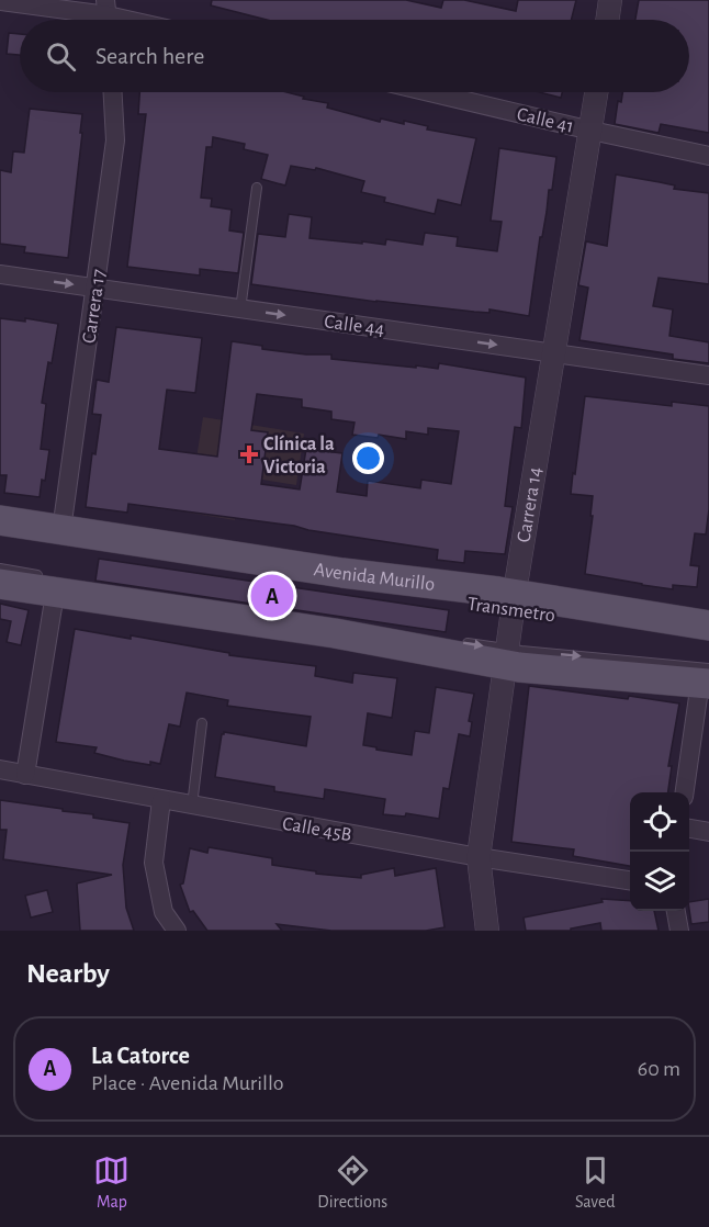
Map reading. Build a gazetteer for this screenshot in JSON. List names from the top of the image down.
{
  "streets": {
    "main road": ["Avenida Murillo"],
    "street": [
      "Calle 41",
      "Carrera 17",
      "Calle 44",
      "Carrera 14",
      "Calle 45B"
    ],
    "lane": ["Transmetro"]
  },
  "crossings": [
    ["Calle 41", "Carrera 14"],
    ["Carrera 17", "Calle 44"],
    ["Carrera 17", "Avenida Murillo"],
    ["Calle 44", "Carrera 14"],
    ["Carrera 14", "Avenida Murillo"],
    ["Carrera 14", "Transmetro"],
    ["Carrera 14", "Calle 45B"]
  ],
  "one_way": ["Calle 44", "Transmetro"],
  "places": {
    "health": ["Clínica la Victoria"]
  },
  "page": {
    "search": "Search here",
    "pins": "A",
    "heading": "Nearby",
    "list": [
      {
        "mark": "A",
        "name": "La Catorce",
        "note": "Place · Avenida Murillo",
        "value": "60 m"
      }
    ],
    "nav": ["Map", "Directions", "Saved"]
  }
}
